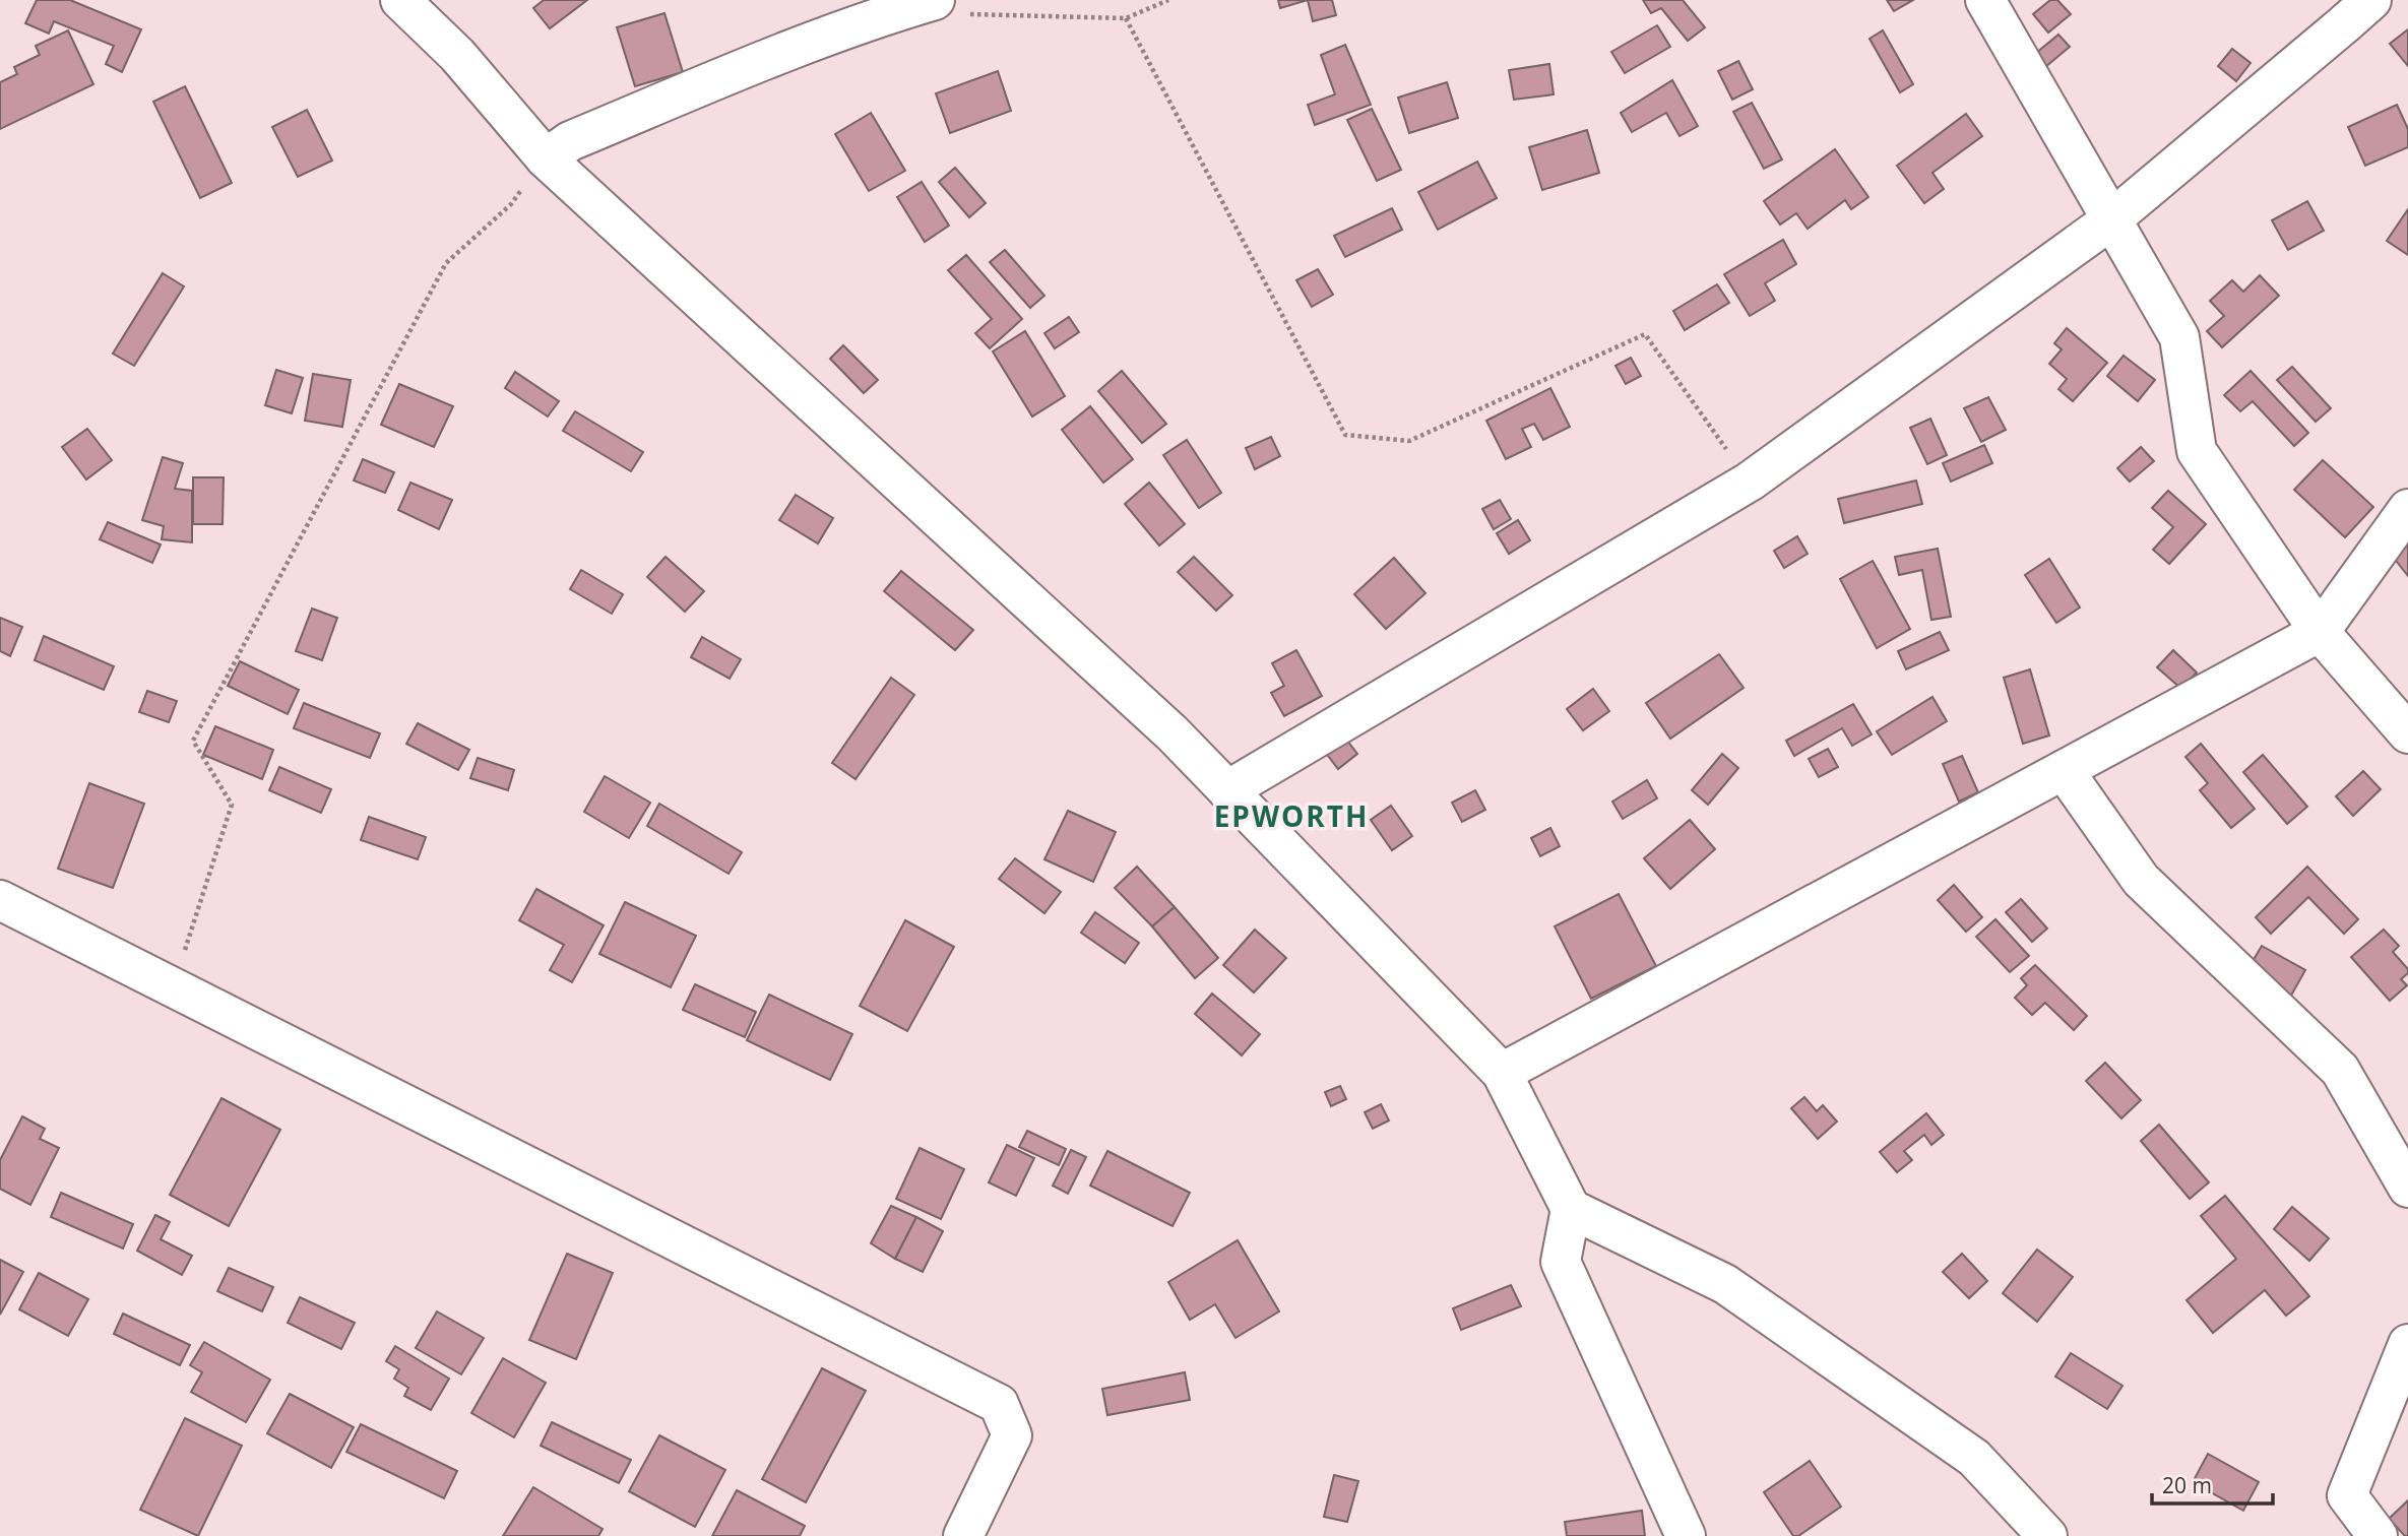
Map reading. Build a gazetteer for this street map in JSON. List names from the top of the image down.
{
  "districts": ["EPWORTH"],
  "scale_bar": "20 m"
}
